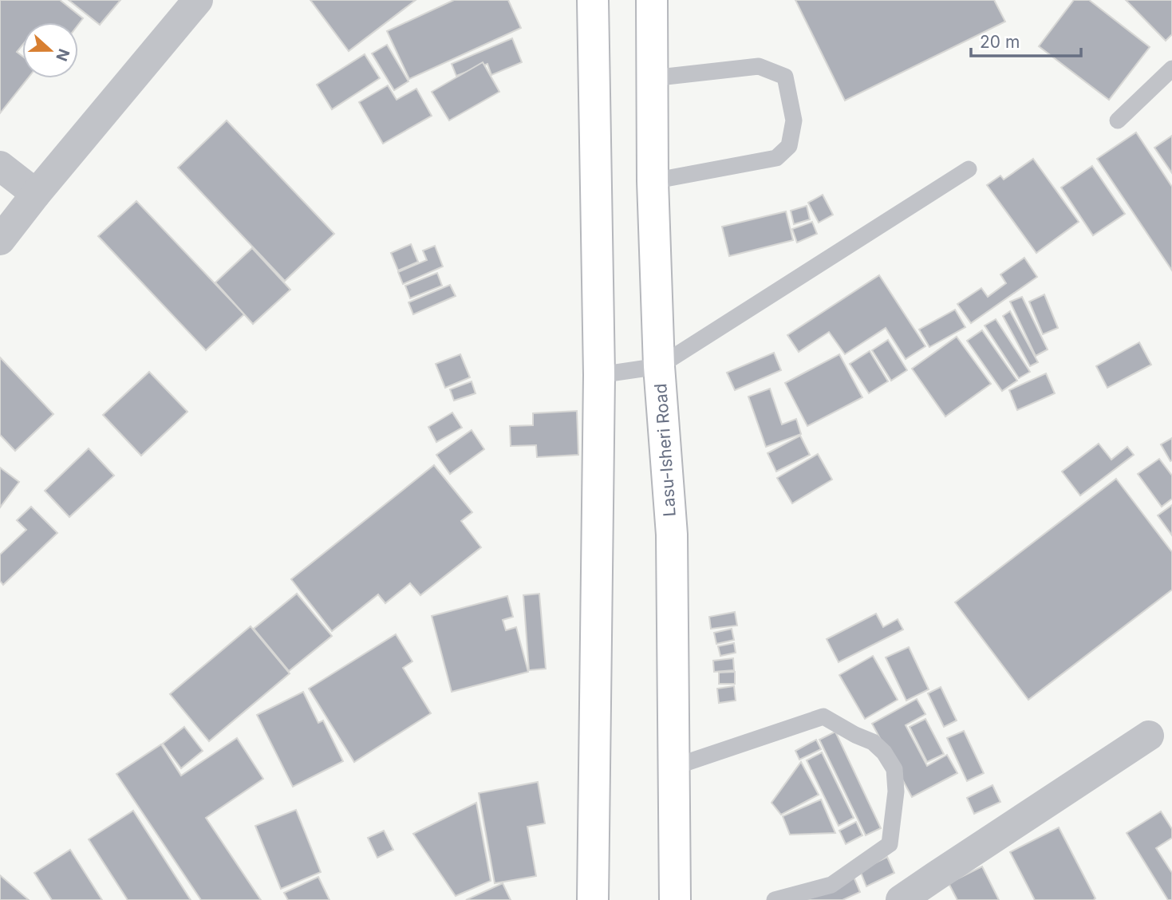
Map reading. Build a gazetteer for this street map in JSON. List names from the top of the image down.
{
  "streets": {
    "main road": ["Lasu-Isheri Road"]
  },
  "scale_bar": "20 m",
  "north": "right"
}
